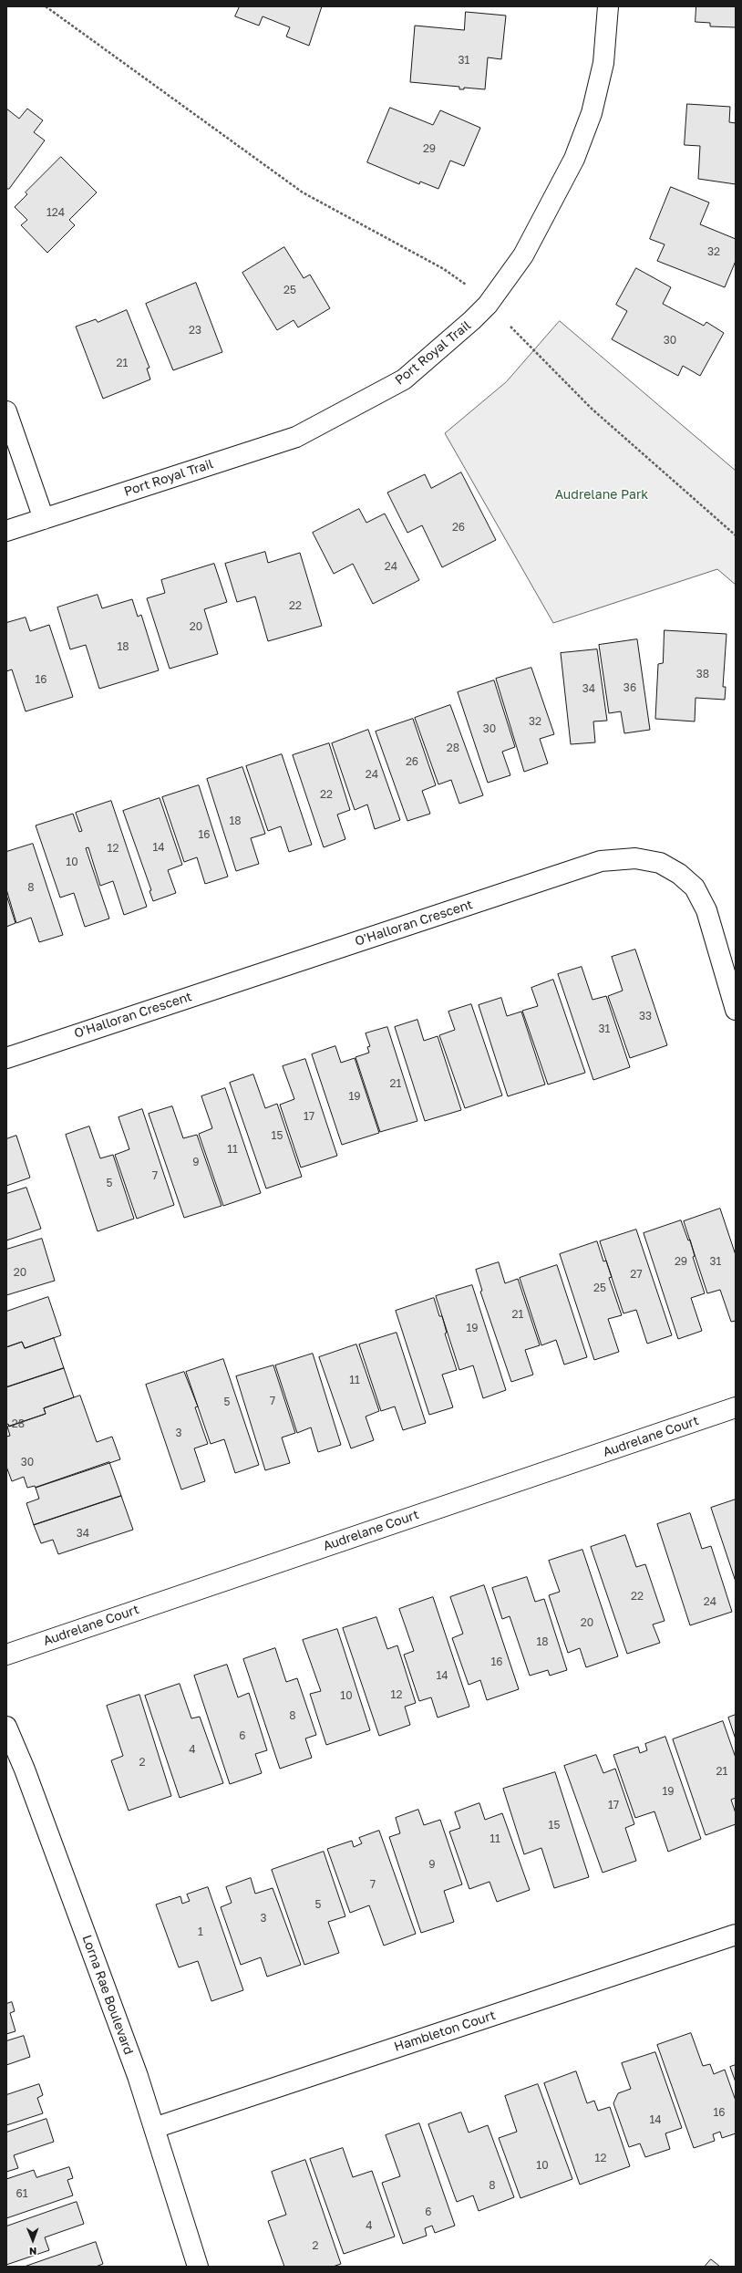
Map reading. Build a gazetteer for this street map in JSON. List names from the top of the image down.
{
  "streets": {
    "street": [
      "Port Royal Trail",
      "O'Halloran Crescent",
      "Audrelane Court",
      "Lorna Rae Boulevard",
      "Hambleton Court"
    ]
  },
  "crossings": [
    ["Lorna Rae Boulevard", "Hambleton Court"]
  ],
  "parks": ["Audrelane Park"],
  "house_numbers": [
    "31",
    "29",
    "124",
    "32",
    "25",
    "23",
    "30",
    "21",
    "26",
    "24",
    "22",
    "20",
    "18",
    "38",
    "16",
    "36",
    "34",
    "32",
    "30",
    "28",
    "26",
    "24",
    "22",
    "18",
    "16",
    "14",
    "12",
    "10",
    "8",
    "33",
    "31",
    "21",
    "19",
    "17",
    "15",
    "11",
    "9",
    "7",
    "5",
    "29",
    "31",
    "20",
    "27",
    "25",
    "21",
    "19",
    "11",
    "7",
    "5",
    "28",
    "3",
    "30",
    "34",
    "22",
    "24",
    "20",
    "18",
    "16",
    "14",
    "12",
    "10",
    "8",
    "6",
    "4",
    "2",
    "21",
    "19",
    "17",
    "15",
    "11",
    "9",
    "7",
    "5",
    "3",
    "1",
    "16",
    "14",
    "12",
    "10",
    "8",
    "61",
    "6",
    "4",
    "2"
  ],
  "north": "bottom"
}
